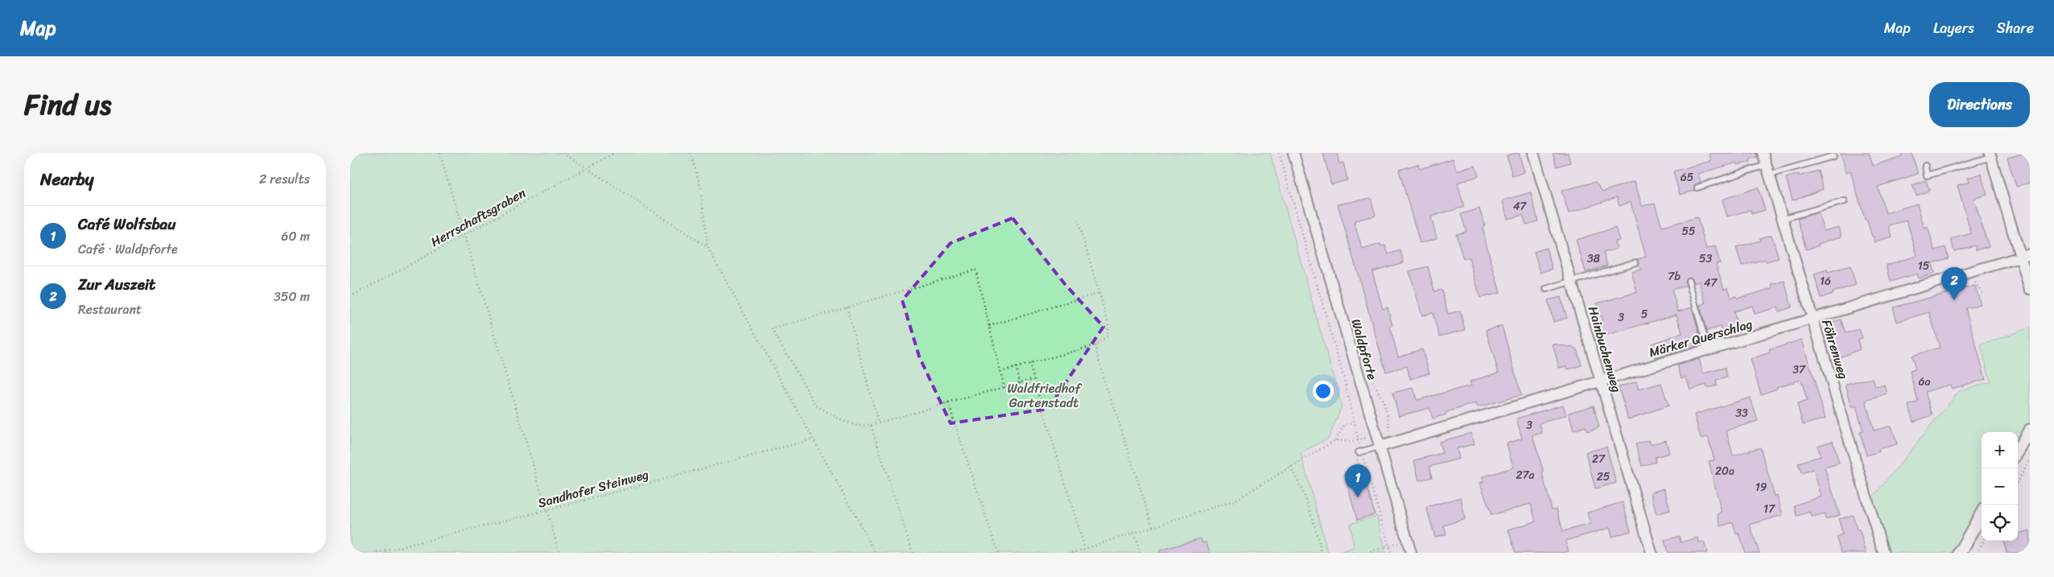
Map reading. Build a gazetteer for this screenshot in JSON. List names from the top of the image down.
{
  "streets": {
    "street": [
      "Märker Querschlag",
      "Waldpforte",
      "Hainbuchenweg",
      "Föhrenweg"
    ],
    "path": ["Herrschaftsgraben", "Sandhofer Steinweg"]
  },
  "crossings": [
    ["Märker Querschlag", "Waldpforte"],
    ["Märker Querschlag", "Hainbuchenweg"],
    ["Märker Querschlag", "Föhrenweg"]
  ],
  "parks": ["Waldfriedhof Gartenstadt"],
  "house_numbers": [
    "65",
    "47",
    "55",
    "38",
    "53",
    "15",
    "7b",
    "16",
    "47",
    "5",
    "3",
    "37",
    "6a",
    "33",
    "3",
    "27",
    "20a",
    "27a",
    "25",
    "19",
    "17"
  ],
  "page": {
    "header": "Map",
    "nav": ["Map", "Layers", "Share"],
    "title": "Find us",
    "buttons": "Directions",
    "heading": ["Nearby", "2 results"],
    "list": [
      {
        "mark": "1",
        "name": "Café Wolfsbau",
        "note": "Café · Waldpforte",
        "value": "60 m"
      },
      {
        "mark": "2",
        "name": "Zur Auszeit",
        "note": "Restaurant",
        "value": "350 m"
      }
    ],
    "pins": ["2", "1"],
    "map_buttons": ["+", "−"]
  }
}
